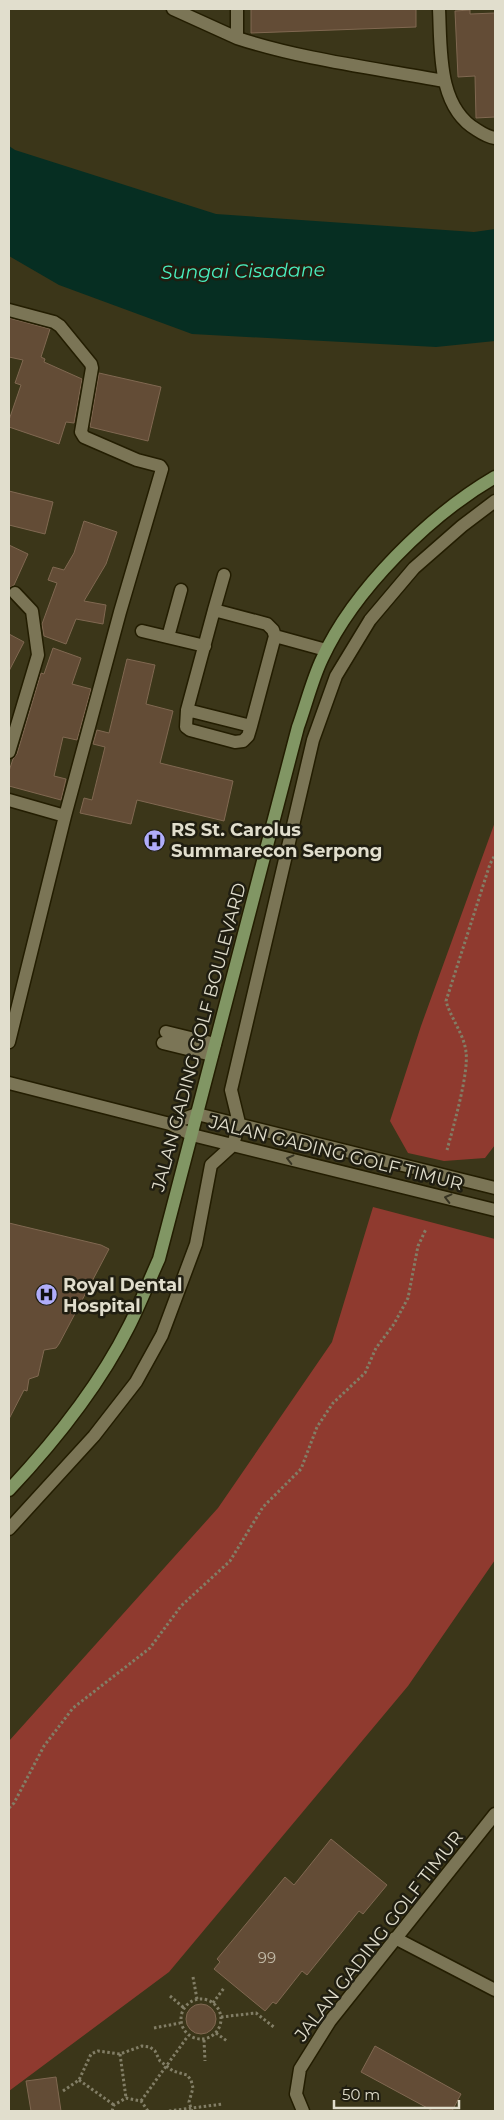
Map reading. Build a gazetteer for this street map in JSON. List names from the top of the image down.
{
  "streets": {
    "main road": ["JALAN GADING GOLF BOULEVARD"],
    "street": ["JALAN GADING GOLF TIMUR"]
  },
  "crossings": [
    ["JALAN GADING GOLF BOULEVARD", "JALAN GADING GOLF TIMUR"]
  ],
  "water": ["Sungai Cisadane"],
  "places": {
    "hospital": ["RS St. Carolus Summarecon Serpong", "Royal Dental Hospital"]
  },
  "house_numbers": ["99"],
  "scale_bar": "50 m"
}
